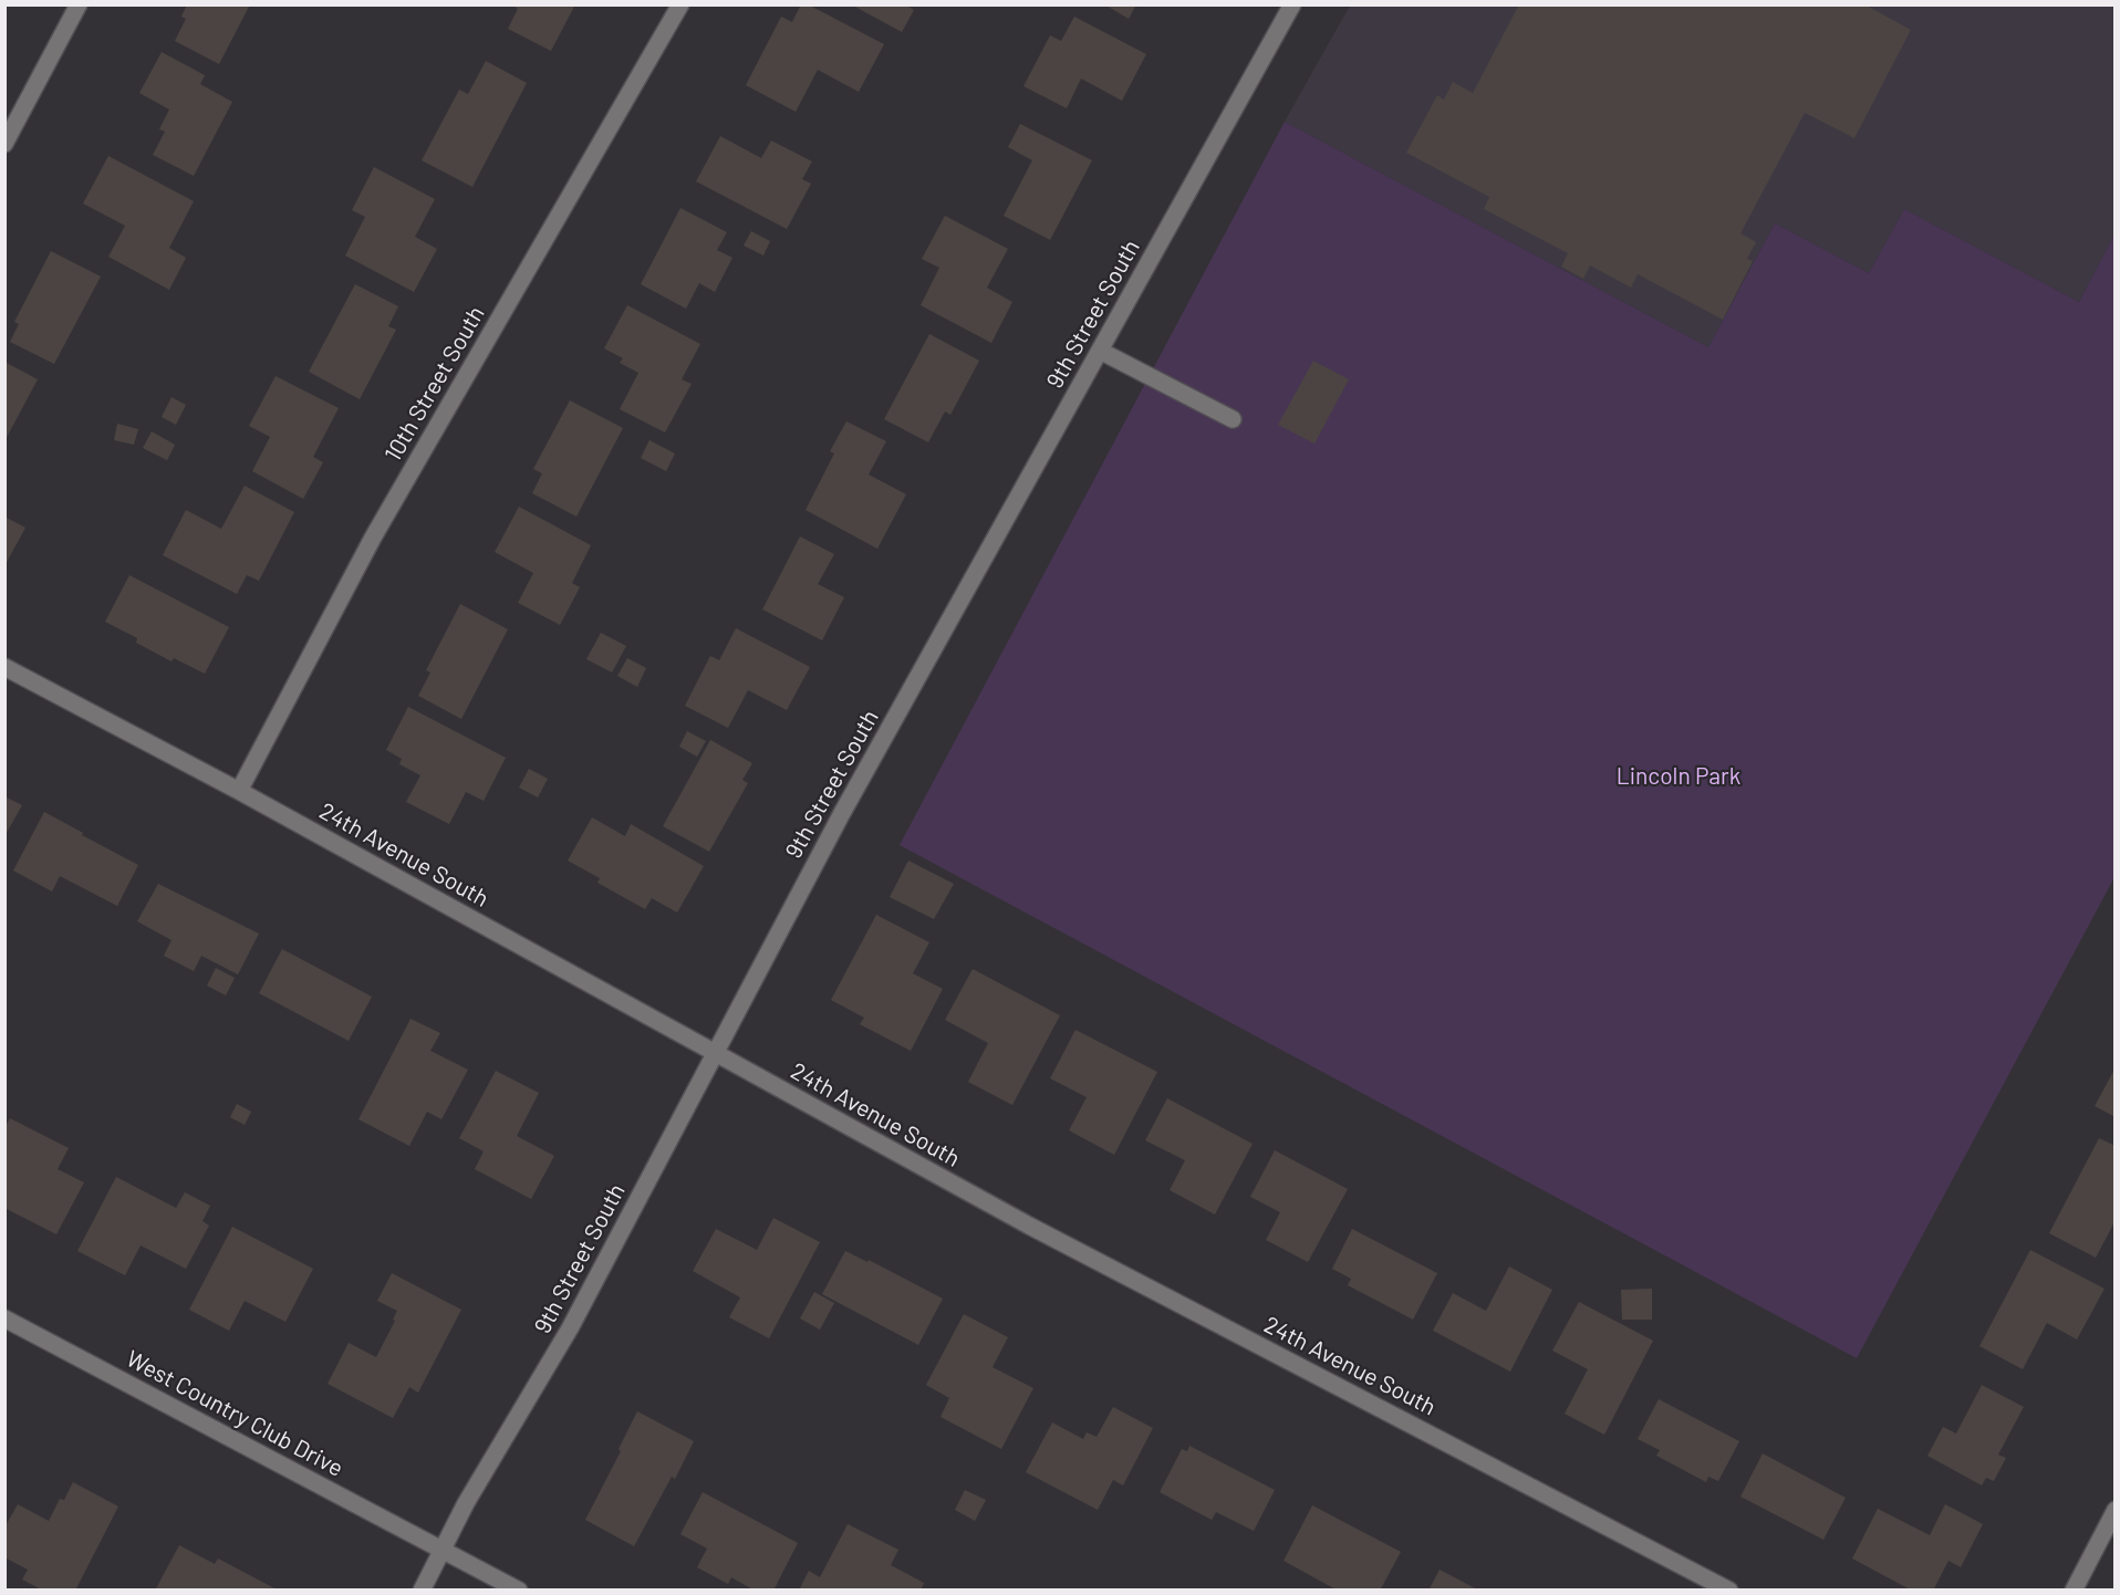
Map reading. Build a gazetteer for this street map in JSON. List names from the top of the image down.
{
  "streets": {
    "street": [
      "9th Street South",
      "10th Street South",
      "24th Avenue South",
      "West Country Club Drive"
    ]
  },
  "crossings": [
    ["9th Street South", "24th Avenue South"],
    ["9th Street South", "West Country Club Drive"],
    ["10th Street South", "24th Avenue South"]
  ],
  "parks": ["Lincoln Park"]
}
